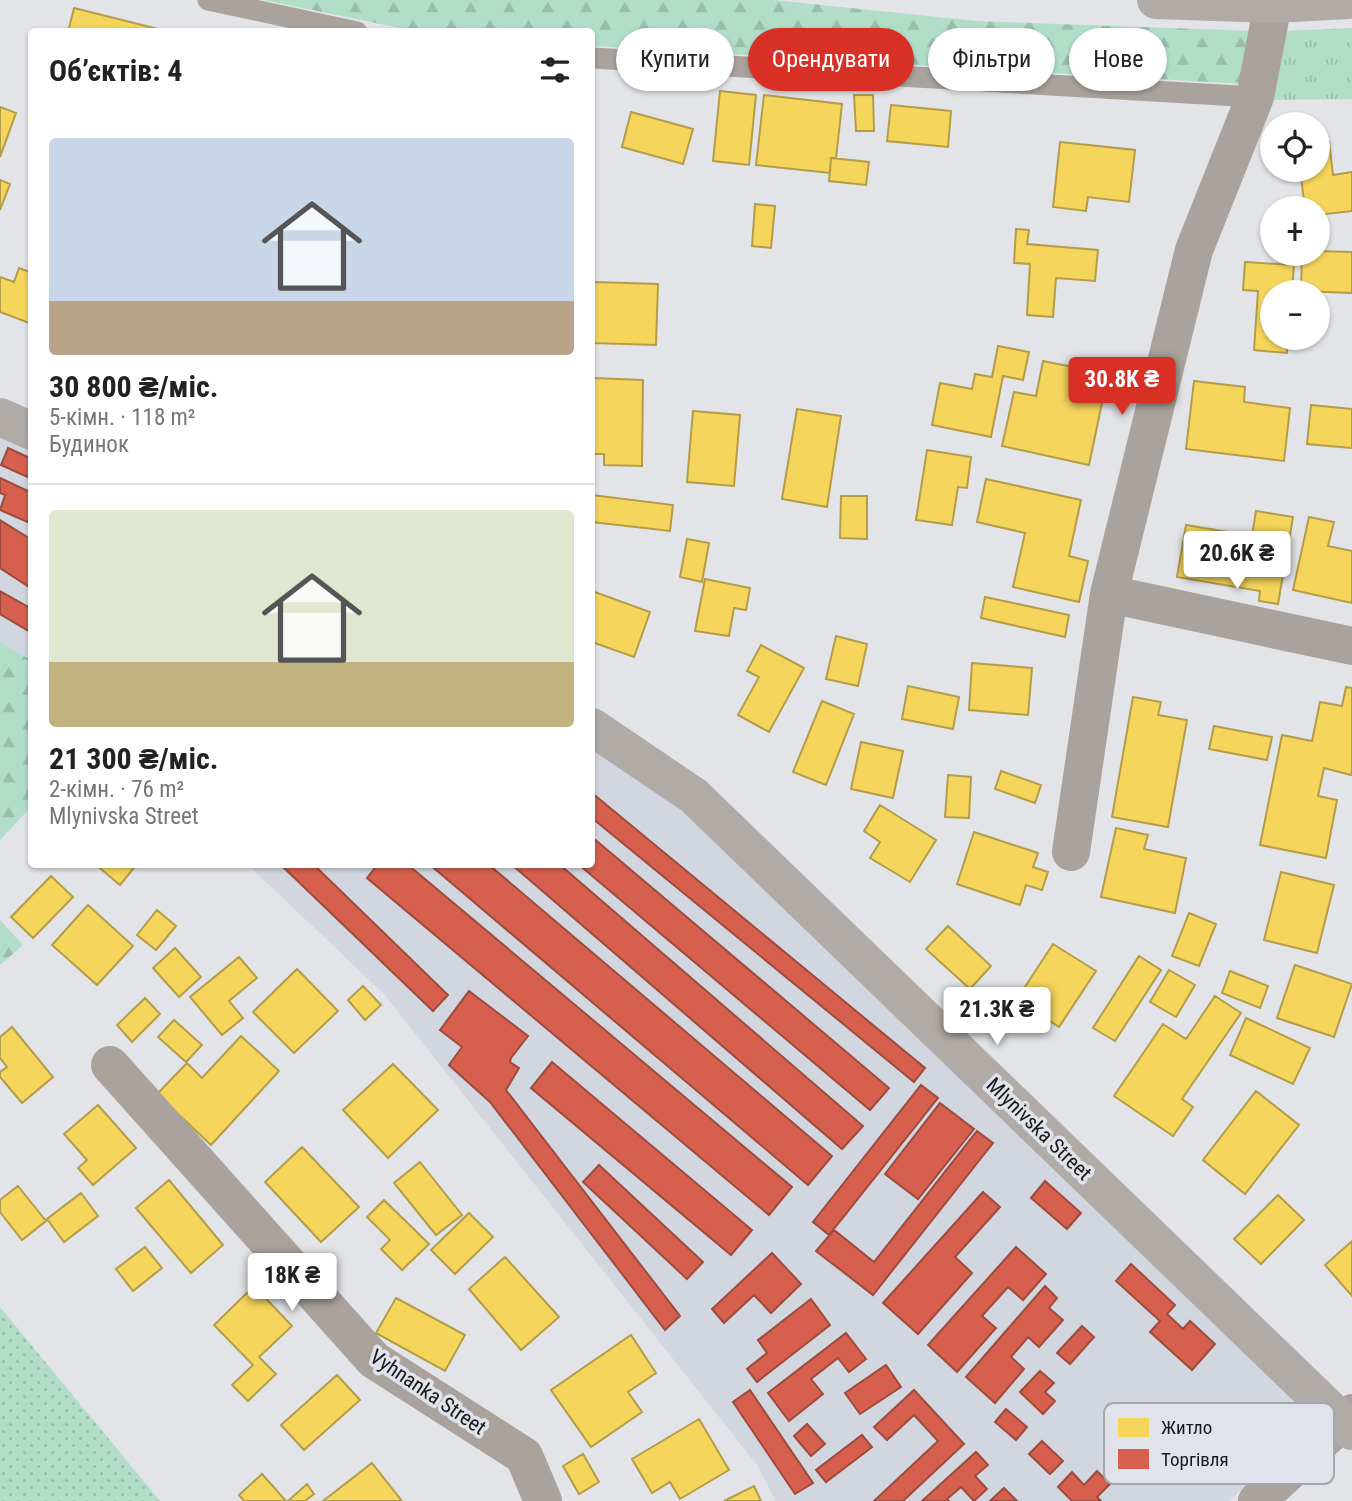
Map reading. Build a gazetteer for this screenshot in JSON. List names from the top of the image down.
{
  "streets": {
    "main road": ["Mlynivska Street"],
    "street": ["Vyhnanka Street"]
  },
  "legend": ["Житло", "Торгівля"],
  "page": {
    "chip": [
      "Купити",
      "Орендувати",
      "Фільтри",
      "Нове"
    ],
    "heading": "Об’єктів: 4",
    "map_buttons": ["+", "−"],
    "list": [
      {
        "name": "30 800 ₴/міс.",
        "note": "5-кімн. · 118 m² · Будинок"
      },
      {
        "name": "21 300 ₴/міс.",
        "note": "2-кімн. · 76 m² · Mlynivska Street"
      }
    ],
    "price": [
      "30.8K ₴",
      "20.6K ₴",
      "21.3K ₴",
      "18K ₴"
    ]
  }
}
